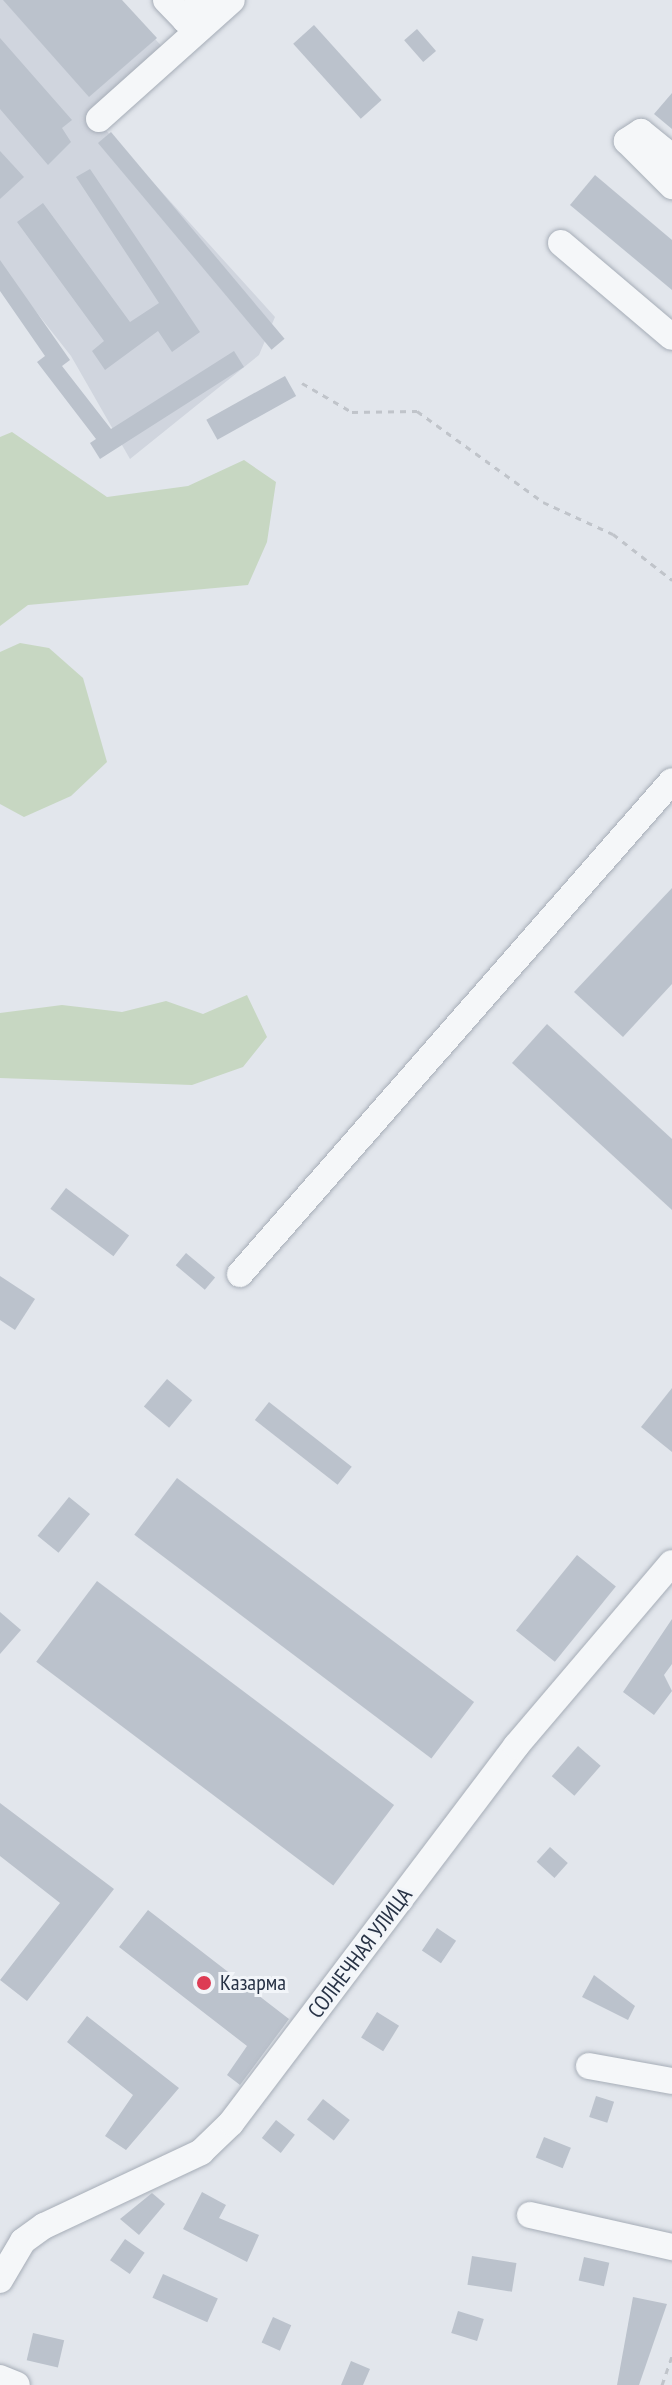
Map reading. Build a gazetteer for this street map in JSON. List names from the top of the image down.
{
  "streets": {
    "street": ["СОЛНЕЧНАЯ УЛИЦА"]
  },
  "places": ["Казарма"]
}
